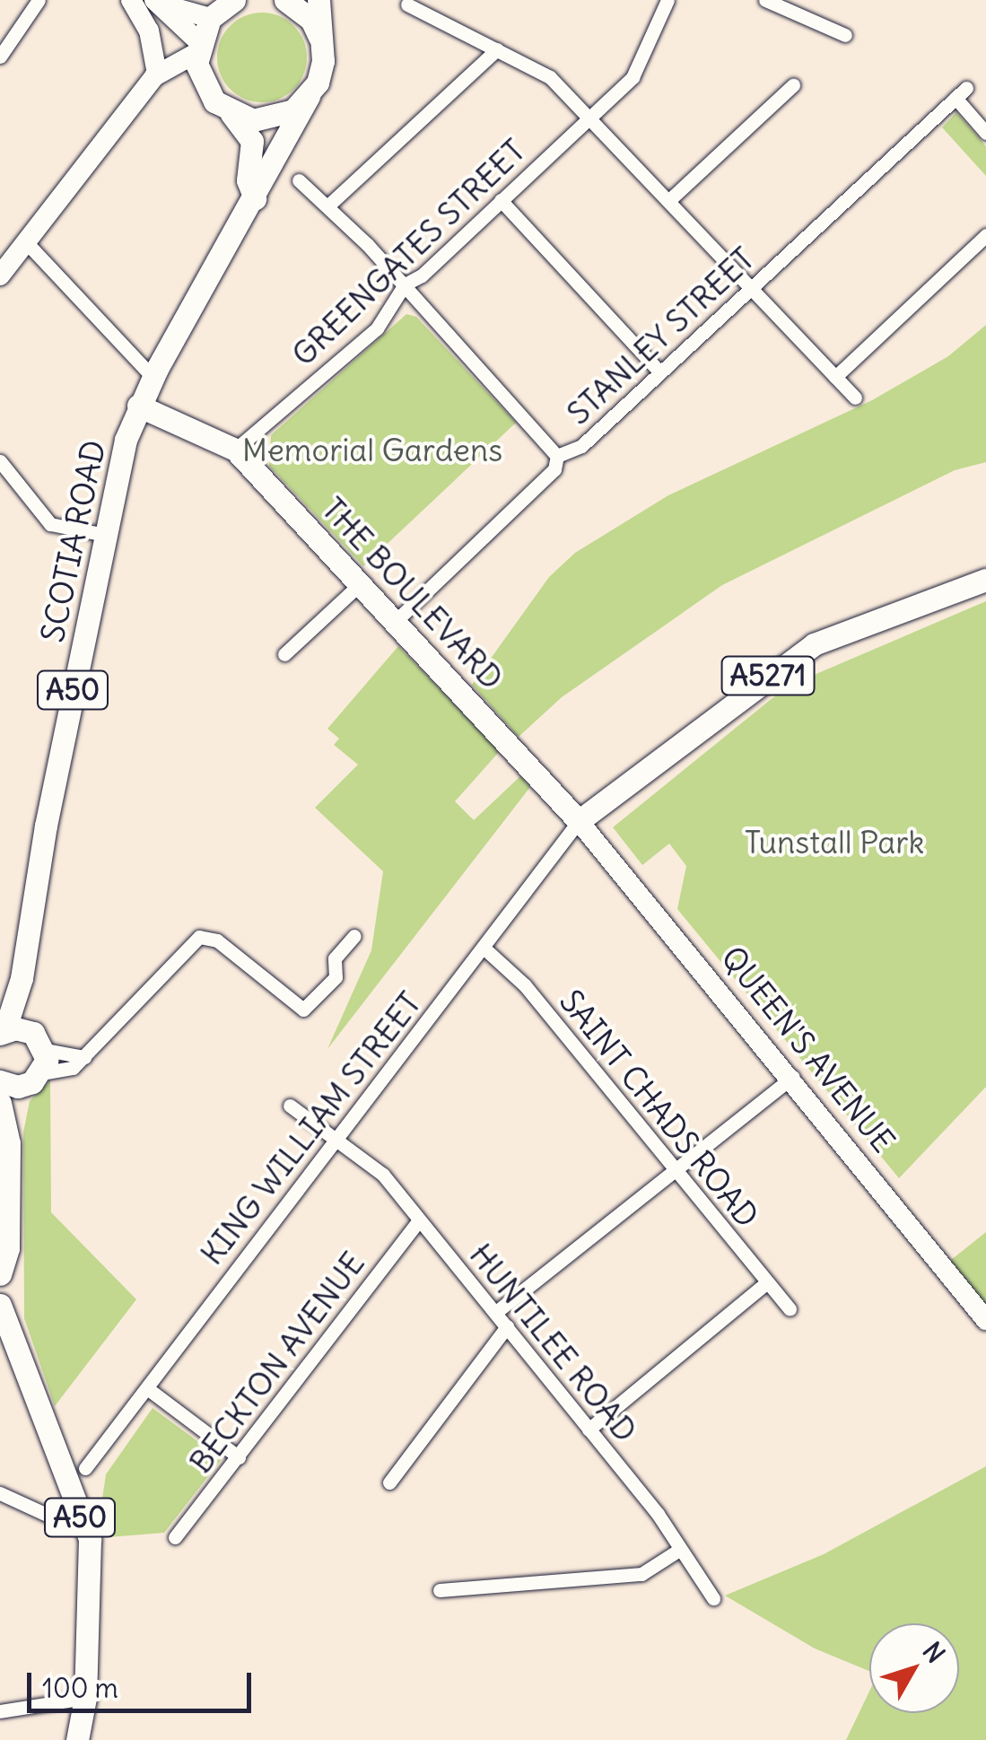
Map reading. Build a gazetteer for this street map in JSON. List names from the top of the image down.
{
  "streets": {
    "main road": [
      "SCOTIA ROAD",
      "THE BOULEVARD",
      "A5271",
      "A50"
    ],
    "street": [
      "GREENGATES STREET",
      "STANLEY STREET",
      "QUEEN'S AVENUE",
      "SAINT CHADS ROAD",
      "KING WILLIAM STREET",
      "HUNTILEE ROAD",
      "BECKTON AVENUE"
    ]
  },
  "crossings": [
    ["GREENGATES STREET", "THE BOULEVARD"],
    ["STANLEY STREET", "THE BOULEVARD"],
    ["SCOTIA ROAD", "THE BOULEVARD"],
    ["SCOTIA ROAD", "A50"],
    ["THE BOULEVARD", "A5271"],
    ["THE BOULEVARD", "QUEEN'S AVENUE"],
    ["THE BOULEVARD", "KING WILLIAM STREET"],
    ["A5271", "QUEEN'S AVENUE"],
    ["A5271", "KING WILLIAM STREET"],
    ["QUEEN'S AVENUE", "KING WILLIAM STREET"],
    ["SAINT CHADS ROAD", "KING WILLIAM STREET"],
    ["KING WILLIAM STREET", "HUNTILEE ROAD"],
    ["HUNTILEE ROAD", "BECKTON AVENUE"]
  ],
  "parks": ["Memorial Gardens", "Tunstall Park"],
  "scale_bar": "100 m",
  "north": "top right"
}
